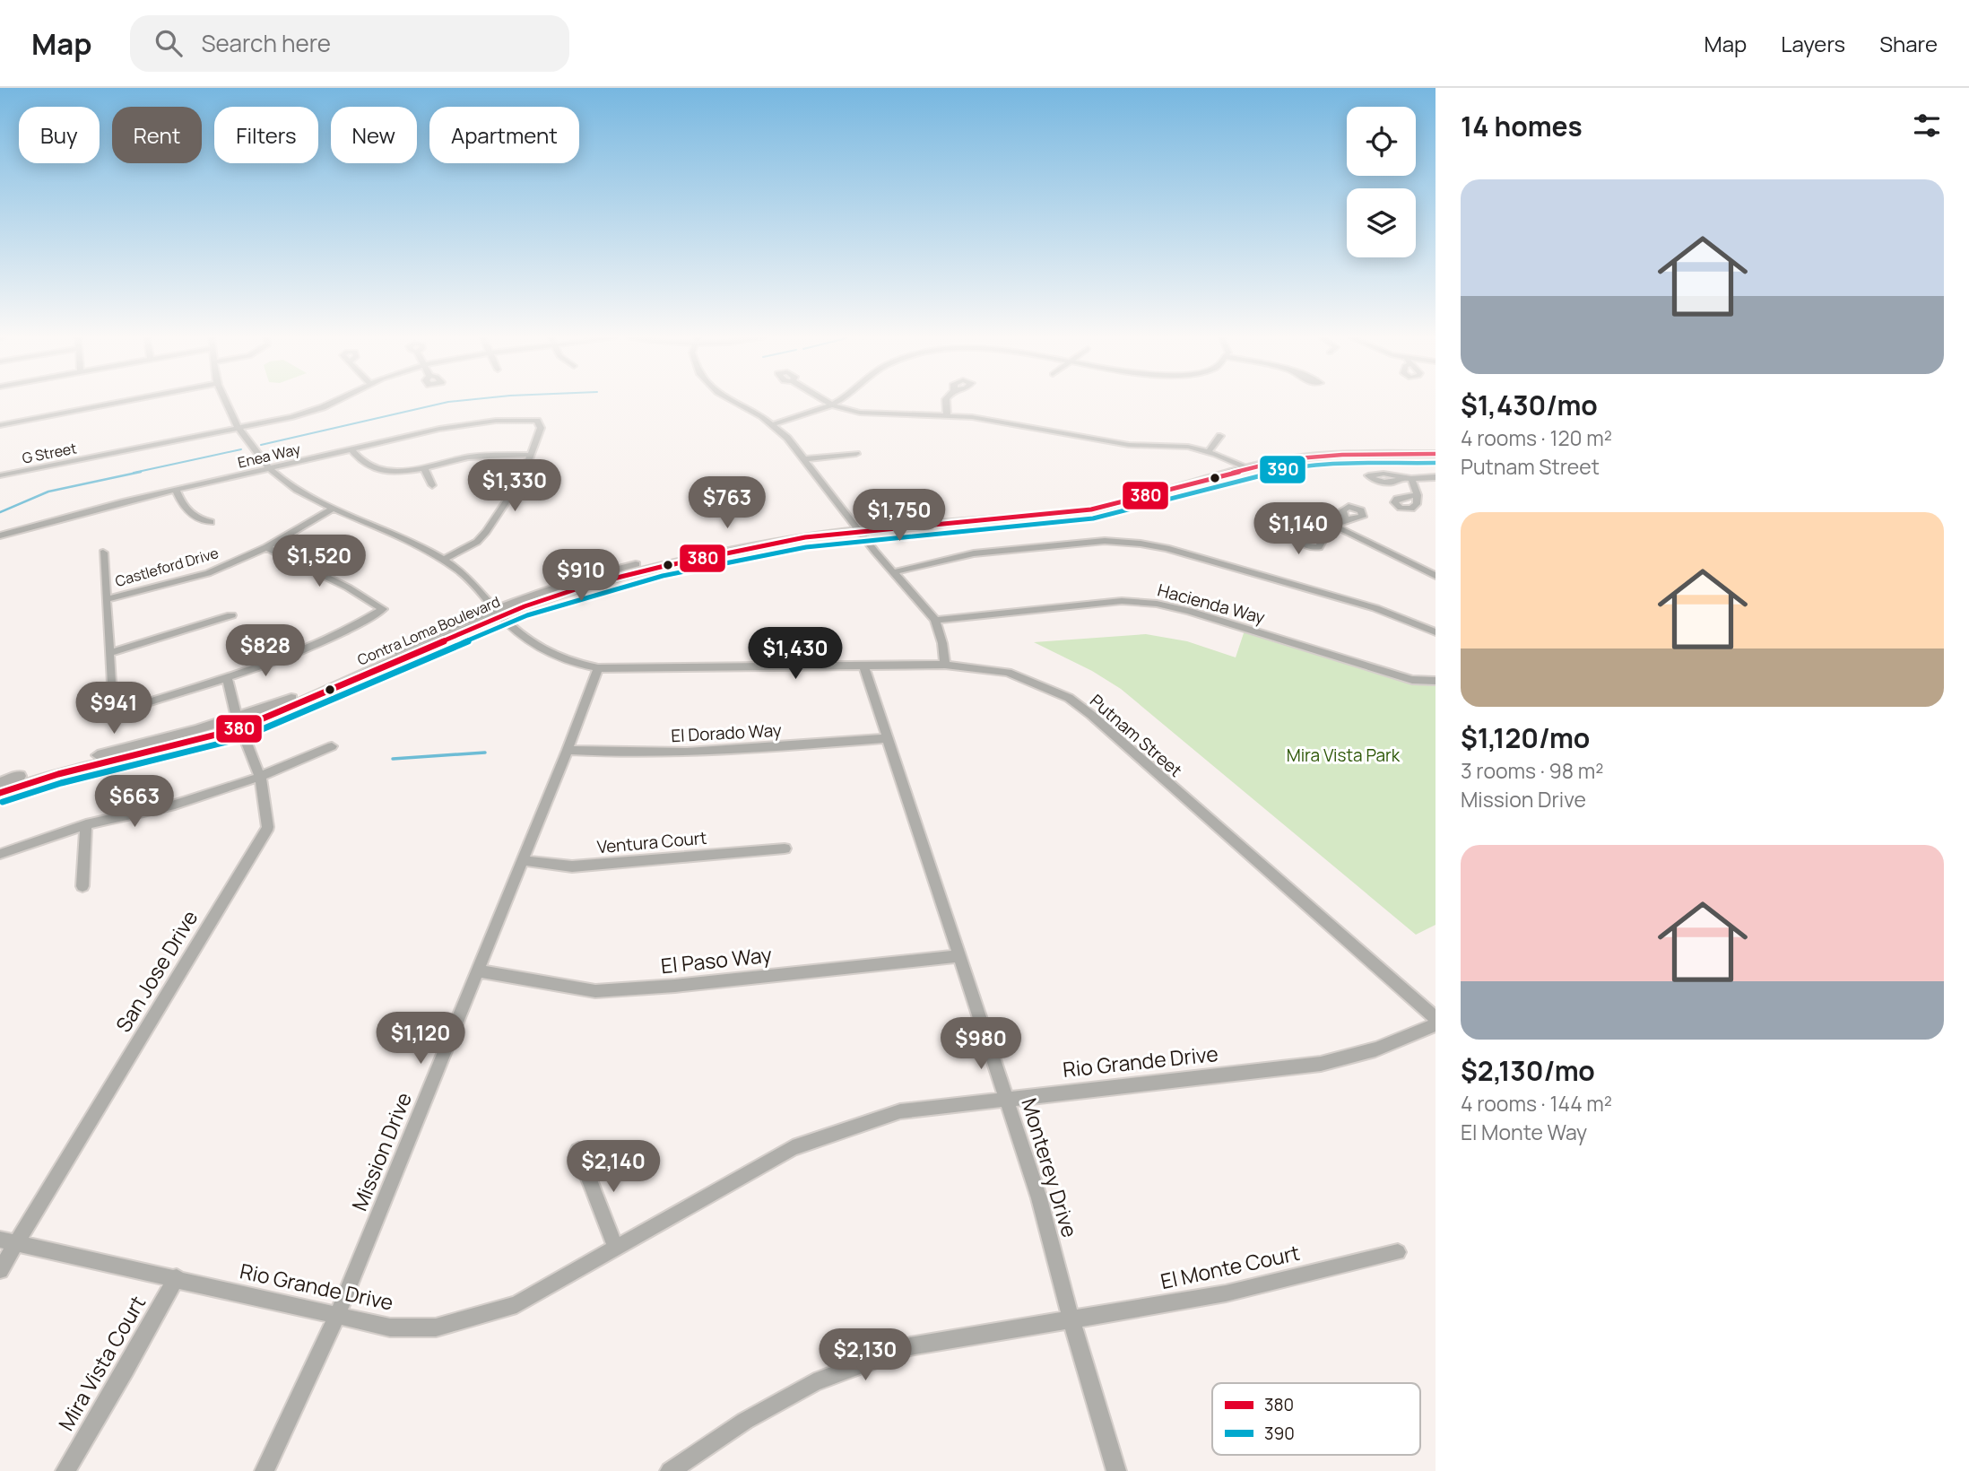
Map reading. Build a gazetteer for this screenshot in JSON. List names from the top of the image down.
{
  "streets": {
    "main road": ["Contra Loma Boulevard"],
    "street": [
      "G Street",
      "Enea Way",
      "Castleford Drive",
      "Hacienda Way",
      "El Dorado Way",
      "Putnam Street",
      "Ventura Court",
      "El Paso Way",
      "San Jose Drive",
      "Rio Grande Drive",
      "Mission Drive",
      "Monterey Drive",
      "El Monte Court",
      "Mira Vista Court"
    ]
  },
  "crossings": [
    ["G Street", "Putnam Street"],
    ["Enea Way", "Putnam Street"],
    ["Castleford Drive", "Putnam Street"],
    ["Contra Loma Boulevard", "Putnam Street"],
    ["Contra Loma Boulevard", "San Jose Drive"],
    ["El Dorado Way", "Mission Drive"],
    ["El Dorado Way", "Monterey Drive"],
    ["Putnam Street", "Mission Drive"],
    ["Putnam Street", "Monterey Drive"],
    ["Ventura Court", "Mission Drive"],
    ["El Paso Way", "Mission Drive"],
    ["El Paso Way", "Monterey Drive"],
    ["San Jose Drive", "Rio Grande Drive"],
    ["Rio Grande Drive", "Mission Drive"],
    ["Rio Grande Drive", "Monterey Drive"],
    ["Rio Grande Drive", "Mira Vista Court"],
    ["Monterey Drive", "El Monte Court"]
  ],
  "parks": ["Mira Vista Park"],
  "lines": ["transit line 380", "transit line 390"],
  "legend": ["380", "390"],
  "page": {
    "header": "Map",
    "search": "Search here",
    "nav": ["Map", "Layers", "Share"],
    "heading": "14 homes",
    "chip": [
      "Buy",
      "Rent",
      "Filters",
      "New",
      "Apartment"
    ],
    "list": [
      {
        "name": "$1,430/mo",
        "note": "4 rooms · 120 m² · Putnam Street"
      },
      {
        "name": "$1,120/mo",
        "note": "3 rooms · 98 m² · Mission Drive"
      },
      {
        "name": "$2,130/mo",
        "note": "4 rooms · 144 m² · El Monte Way"
      }
    ],
    "price": [
      "$1,330",
      "$763",
      "$1,750",
      "$1,140",
      "$1,520",
      "$910",
      "$828",
      "$1,430",
      "$941",
      "$663",
      "$1,120",
      "$980",
      "$2,140",
      "$2,130"
    ]
  }
}
